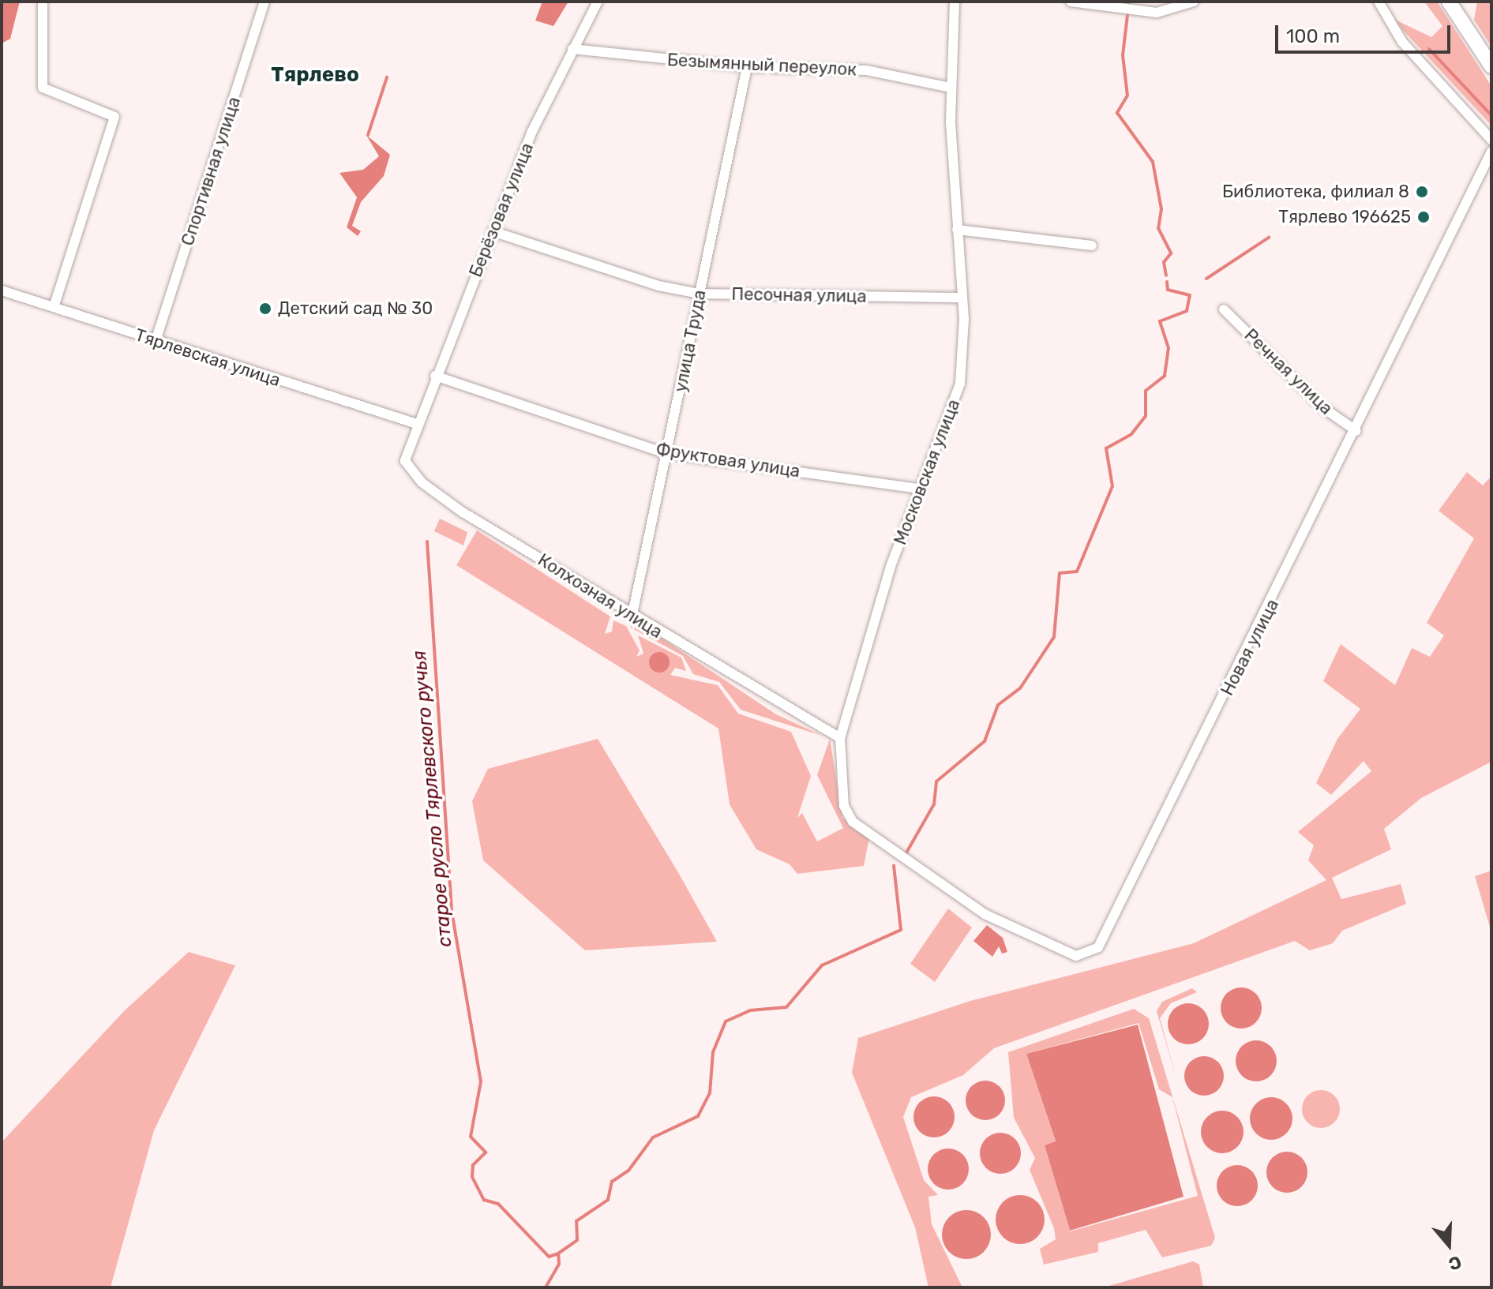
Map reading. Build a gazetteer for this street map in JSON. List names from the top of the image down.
{
  "streets": {
    "street": [
      "Безымянный переулок",
      "Спортивная улица",
      "Берёзовая улица",
      "Песочная улица",
      "улица Труда",
      "Тярлевская улица",
      "Речная улица",
      "Фруктовая улица",
      "Московская улица",
      "Колхозная улица",
      "Новая улица"
    ]
  },
  "crossings": [
    ["Безымянный переулок", "Берёзовая улица"],
    ["Безымянный переулок", "улица Труда"],
    ["Безымянный переулок", "Московская улица"],
    ["Спортивная улица", "Тярлевская улица"],
    ["Берёзовая улица", "Песочная улица"],
    ["Берёзовая улица", "Тярлевская улица"],
    ["Берёзовая улица", "Фруктовая улица"],
    ["Берёзовая улица", "Колхозная улица"],
    ["Песочная улица", "улица Труда"],
    ["Песочная улица", "Московская улица"],
    ["улица Труда", "Фруктовая улица"],
    ["улица Труда", "Колхозная улица"],
    ["Тярлевская улица", "Колхозная улица"],
    ["Речная улица", "Новая улица"],
    ["Фруктовая улица", "Московская улица"],
    ["Московская улица", "Колхозная улица"],
    ["Московская улица", "Новая улица"]
  ],
  "districts": ["Тярлево"],
  "water": ["старое русло Тярлевского ручья"],
  "places": ["Библиотека, филиал 8", "Тярлево 196625", "Детский сад № 30"],
  "scale_bar": "100 m",
  "north": "bottom"
}
